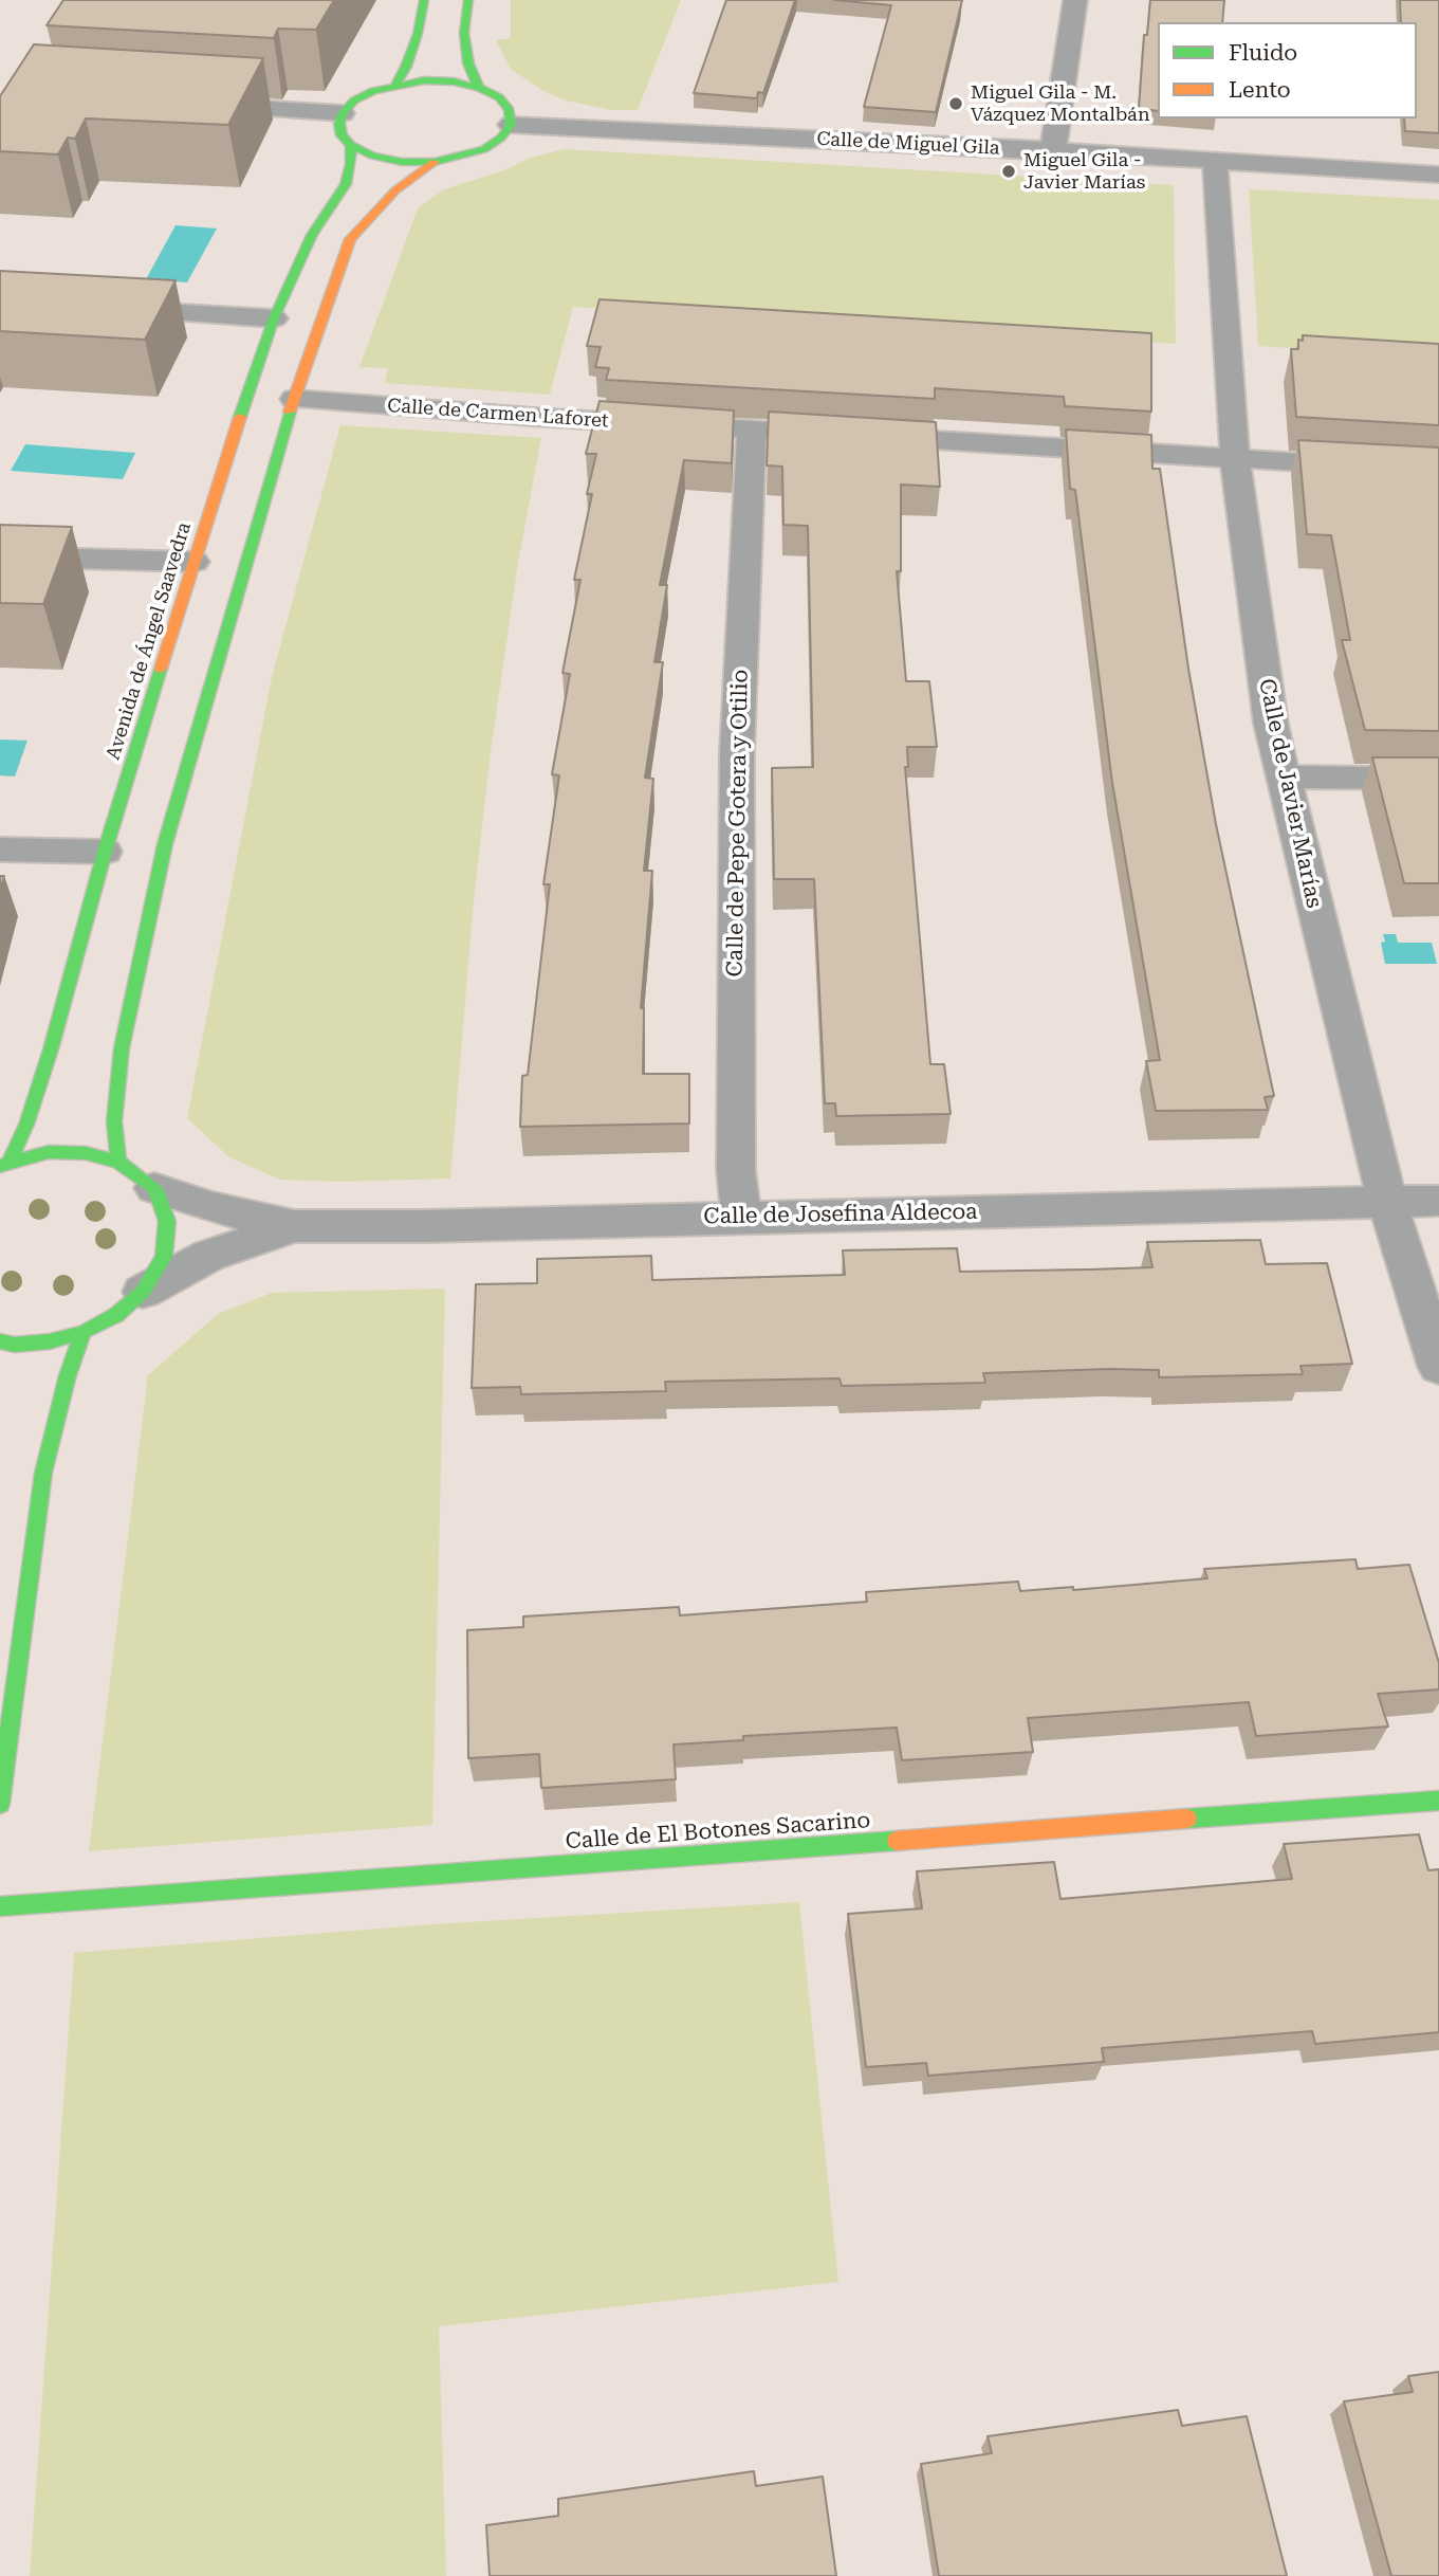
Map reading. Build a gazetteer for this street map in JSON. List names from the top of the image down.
{
  "streets": {
    "street": [
      "Calle de Miguel Gila",
      "Calle de Carmen Laforet",
      "Avenida de Ángel Saavedra",
      "Calle de Javier Marías",
      "Calle de Pepe Gotera y Otilio",
      "Calle de Josefina Aldecoa",
      "Calle de El Botones Sacarino"
    ]
  },
  "crossings": [
    ["Calle de Miguel Gila", "Calle de Javier Marías"],
    ["Calle de Carmen Laforet", "Calle de Javier Marías"],
    ["Calle de Carmen Laforet", "Calle de Pepe Gotera y Otilio"],
    ["Calle de Javier Marías", "Calle de Josefina Aldecoa"],
    ["Calle de Pepe Gotera y Otilio", "Calle de Josefina Aldecoa"]
  ],
  "places": ["Miguel Gila - M. Vázquez Montalbán", "Miguel Gila - Javier Marías"],
  "legend": ["Fluido", "Lento"]
}
